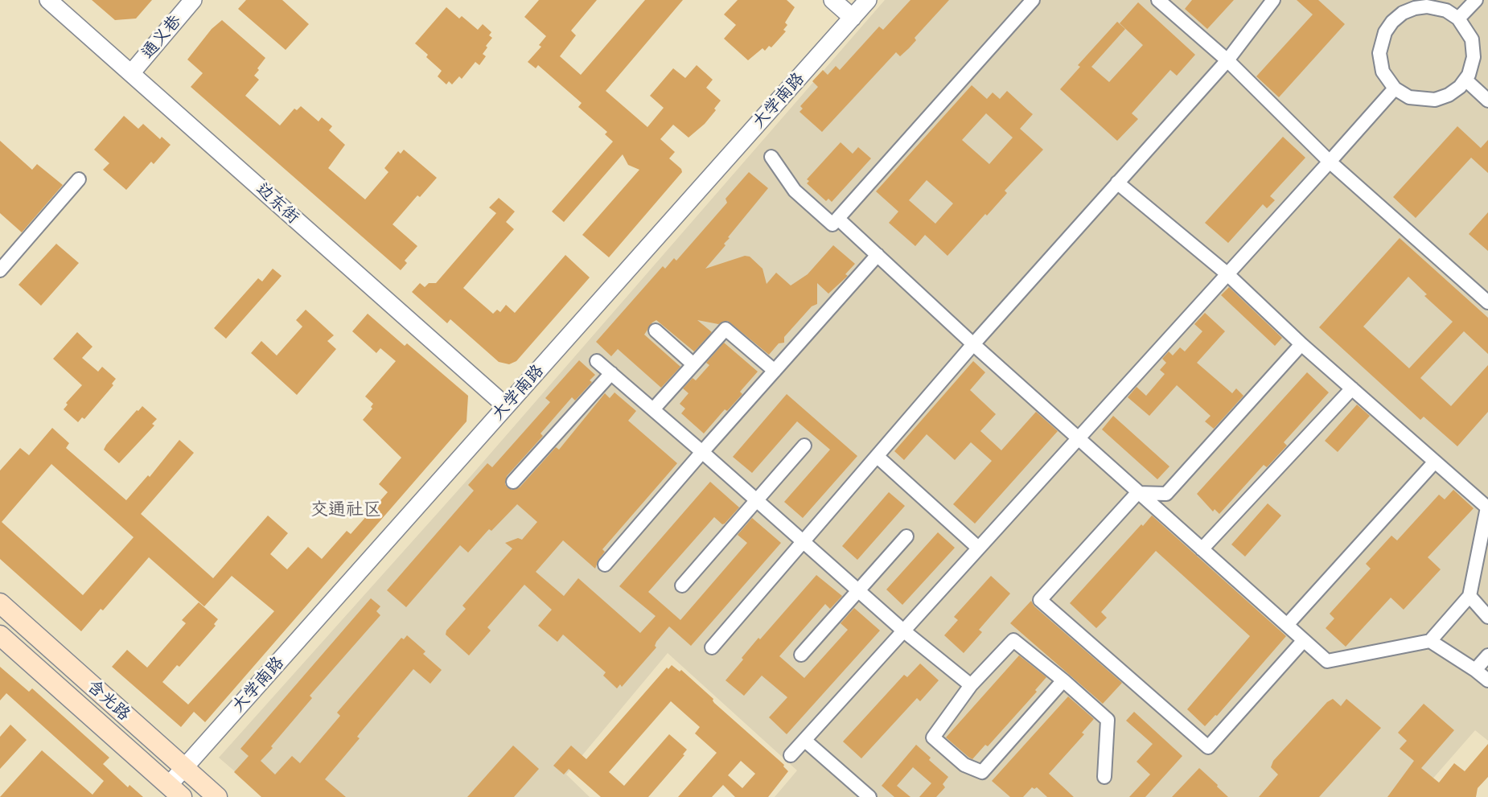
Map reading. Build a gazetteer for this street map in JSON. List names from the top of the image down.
{
  "streets": {
    "main road": ["含光路"],
    "street": ["通义巷", "大学南路", "边东街"]
  },
  "crossings": [
    ["通义巷", "边东街"],
    ["大学南路", "边东街"],
    ["大学南路", "含光路"]
  ],
  "districts": ["交通社区"]
}
